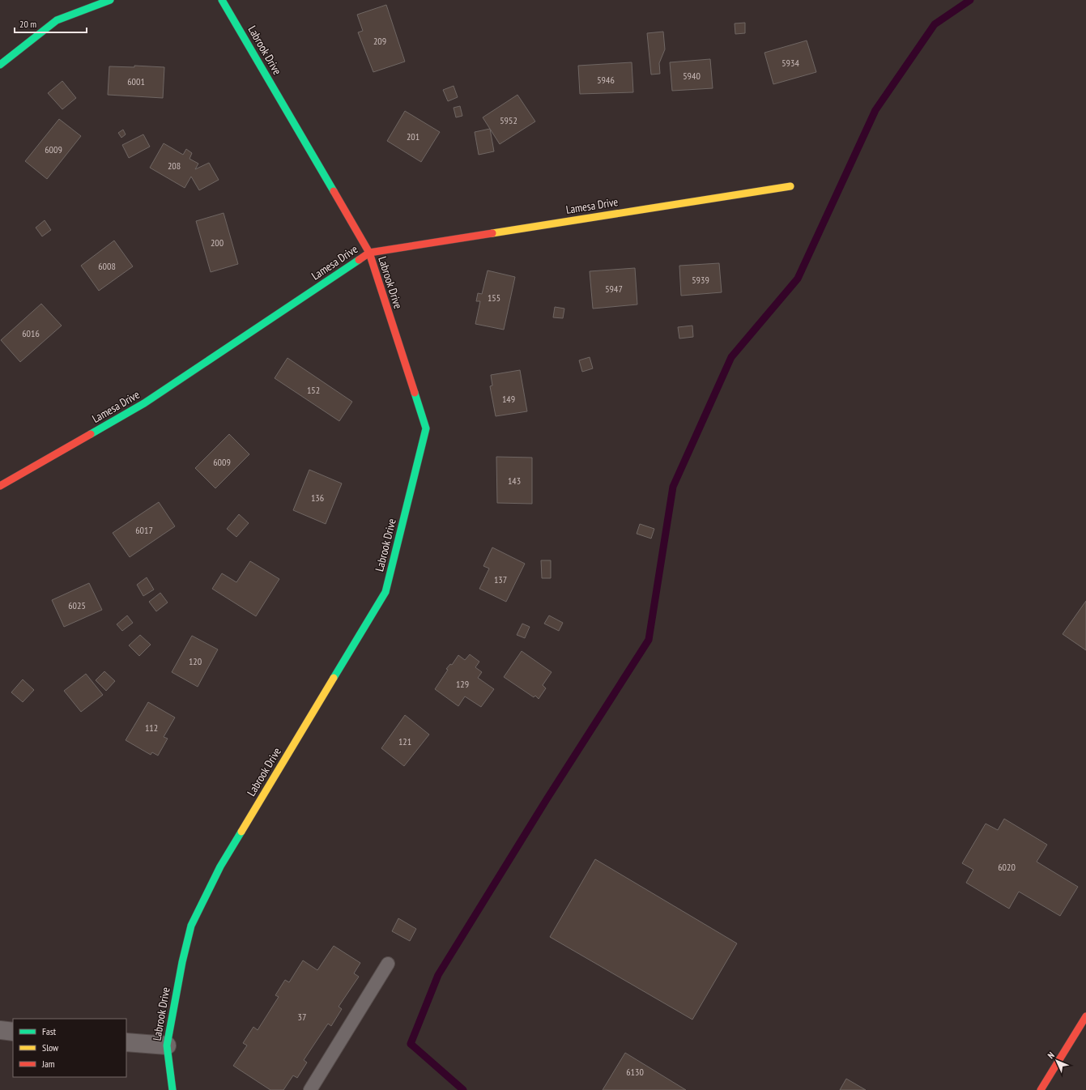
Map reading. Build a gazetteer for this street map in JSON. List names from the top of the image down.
{
  "streets": {
    "street": ["Labrook Drive", "Lamesa Drive"]
  },
  "crossings": [
    ["Labrook Drive", "Lamesa Drive"]
  ],
  "house_numbers": [
    "209",
    "5934",
    "5940",
    "5946",
    "6001",
    "5952",
    "201",
    "6009",
    "208",
    "200",
    "6008",
    "5939",
    "5947",
    "155",
    "6016",
    "152",
    "149",
    "6009",
    "143",
    "136",
    "6017",
    "137",
    "6025",
    "120",
    "129",
    "112",
    "121",
    "6020",
    "37",
    "6130"
  ],
  "legend": ["Fast", "Slow", "Jam"],
  "scale_bar": "20 m",
  "north": "top left"
}
